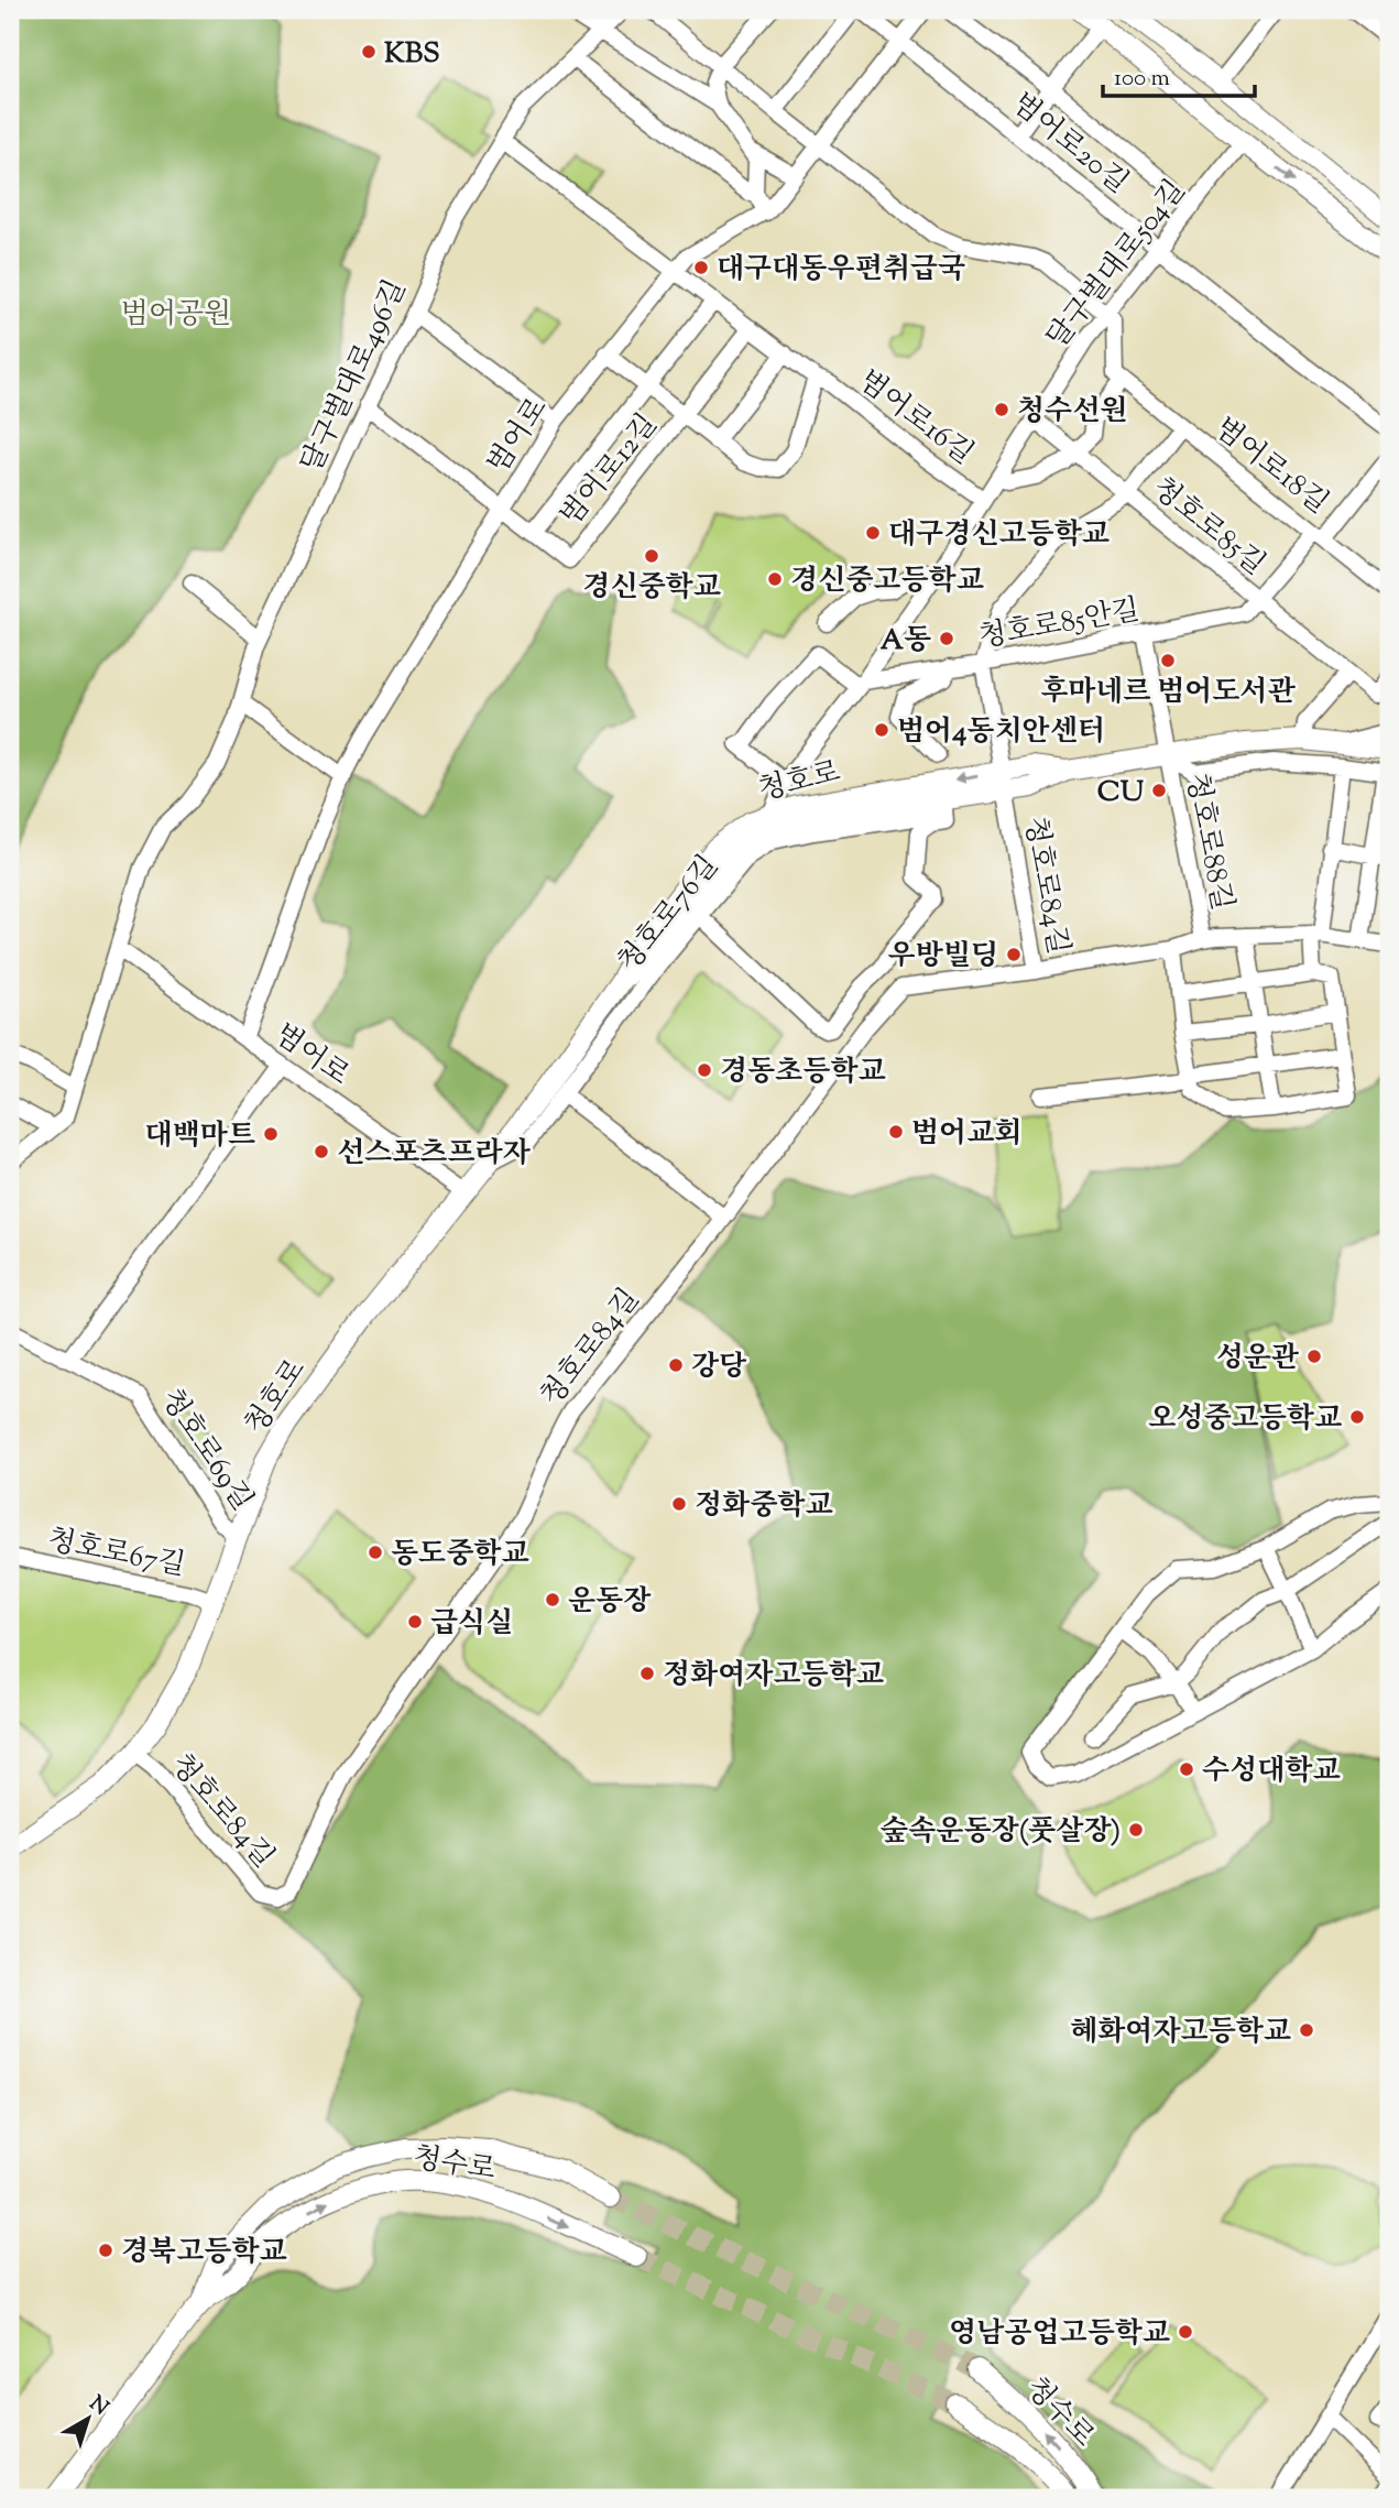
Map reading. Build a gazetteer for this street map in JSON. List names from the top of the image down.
{
  "streets": {
    "main road": ["청호로", "청수로"],
    "street": [
      "범어로20길",
      "달구벌대로504길",
      "달구벌대로496길",
      "범어로16길",
      "범어로",
      "범어로18길",
      "범어로12길",
      "청호로85길",
      "청호로85안길",
      "청호로88길",
      "청호로84길",
      "청호로76길",
      "청호로69길",
      "청호로67길"
    ]
  },
  "crossings": [
    ["범어로20길", "달구벌대로504길"],
    ["범어로20길", "범어로"],
    ["달구벌대로504길", "범어로16길"],
    ["달구벌대로504길", "청호로85안길"],
    ["달구벌대로504길", "청호로"],
    ["달구벌대로496길", "범어로12길"],
    ["범어로16길", "범어로"],
    ["범어로16길", "범어로12길"],
    ["범어로", "범어로12길"],
    ["범어로", "청호로"],
    ["범어로18길", "청호로85길"],
    ["범어로18길", "청호로85안길"],
    ["청호로85길", "청호로85안길"],
    ["청호로85길", "청호로"],
    ["청호로85길", "청호로84길"],
    ["청호로", "청호로88길"],
    ["청호로", "청호로84길"],
    ["청호로", "청호로76길"],
    ["청호로", "청호로69길"],
    ["청호로", "청호로67길"],
    ["청호로88길", "청호로84길"]
  ],
  "parks": ["범어공원"],
  "places": [
    "KBS",
    "대구대동우편취급국",
    "청수선원",
    "대구경신고등학교",
    "경신중학교",
    "경신중고등학교",
    "A동",
    "후마네르 범어도서관",
    "범어4동치안센터",
    "CU",
    "우방빌딩",
    "경동초등학교",
    "범어교회",
    "대백마트",
    "선스포츠프라자",
    "성운관",
    "강당",
    "오성중고등학교",
    "정화중학교",
    "동도중학교",
    "운동장",
    "급식실",
    "정화여자고등학교",
    "수성대학교",
    "숲속운동장(풋살장)",
    "혜화여자고등학교",
    "경북고등학교",
    "영남공업고등학교"
  ],
  "scale_bar": "100 m",
  "north": "top right"
}
